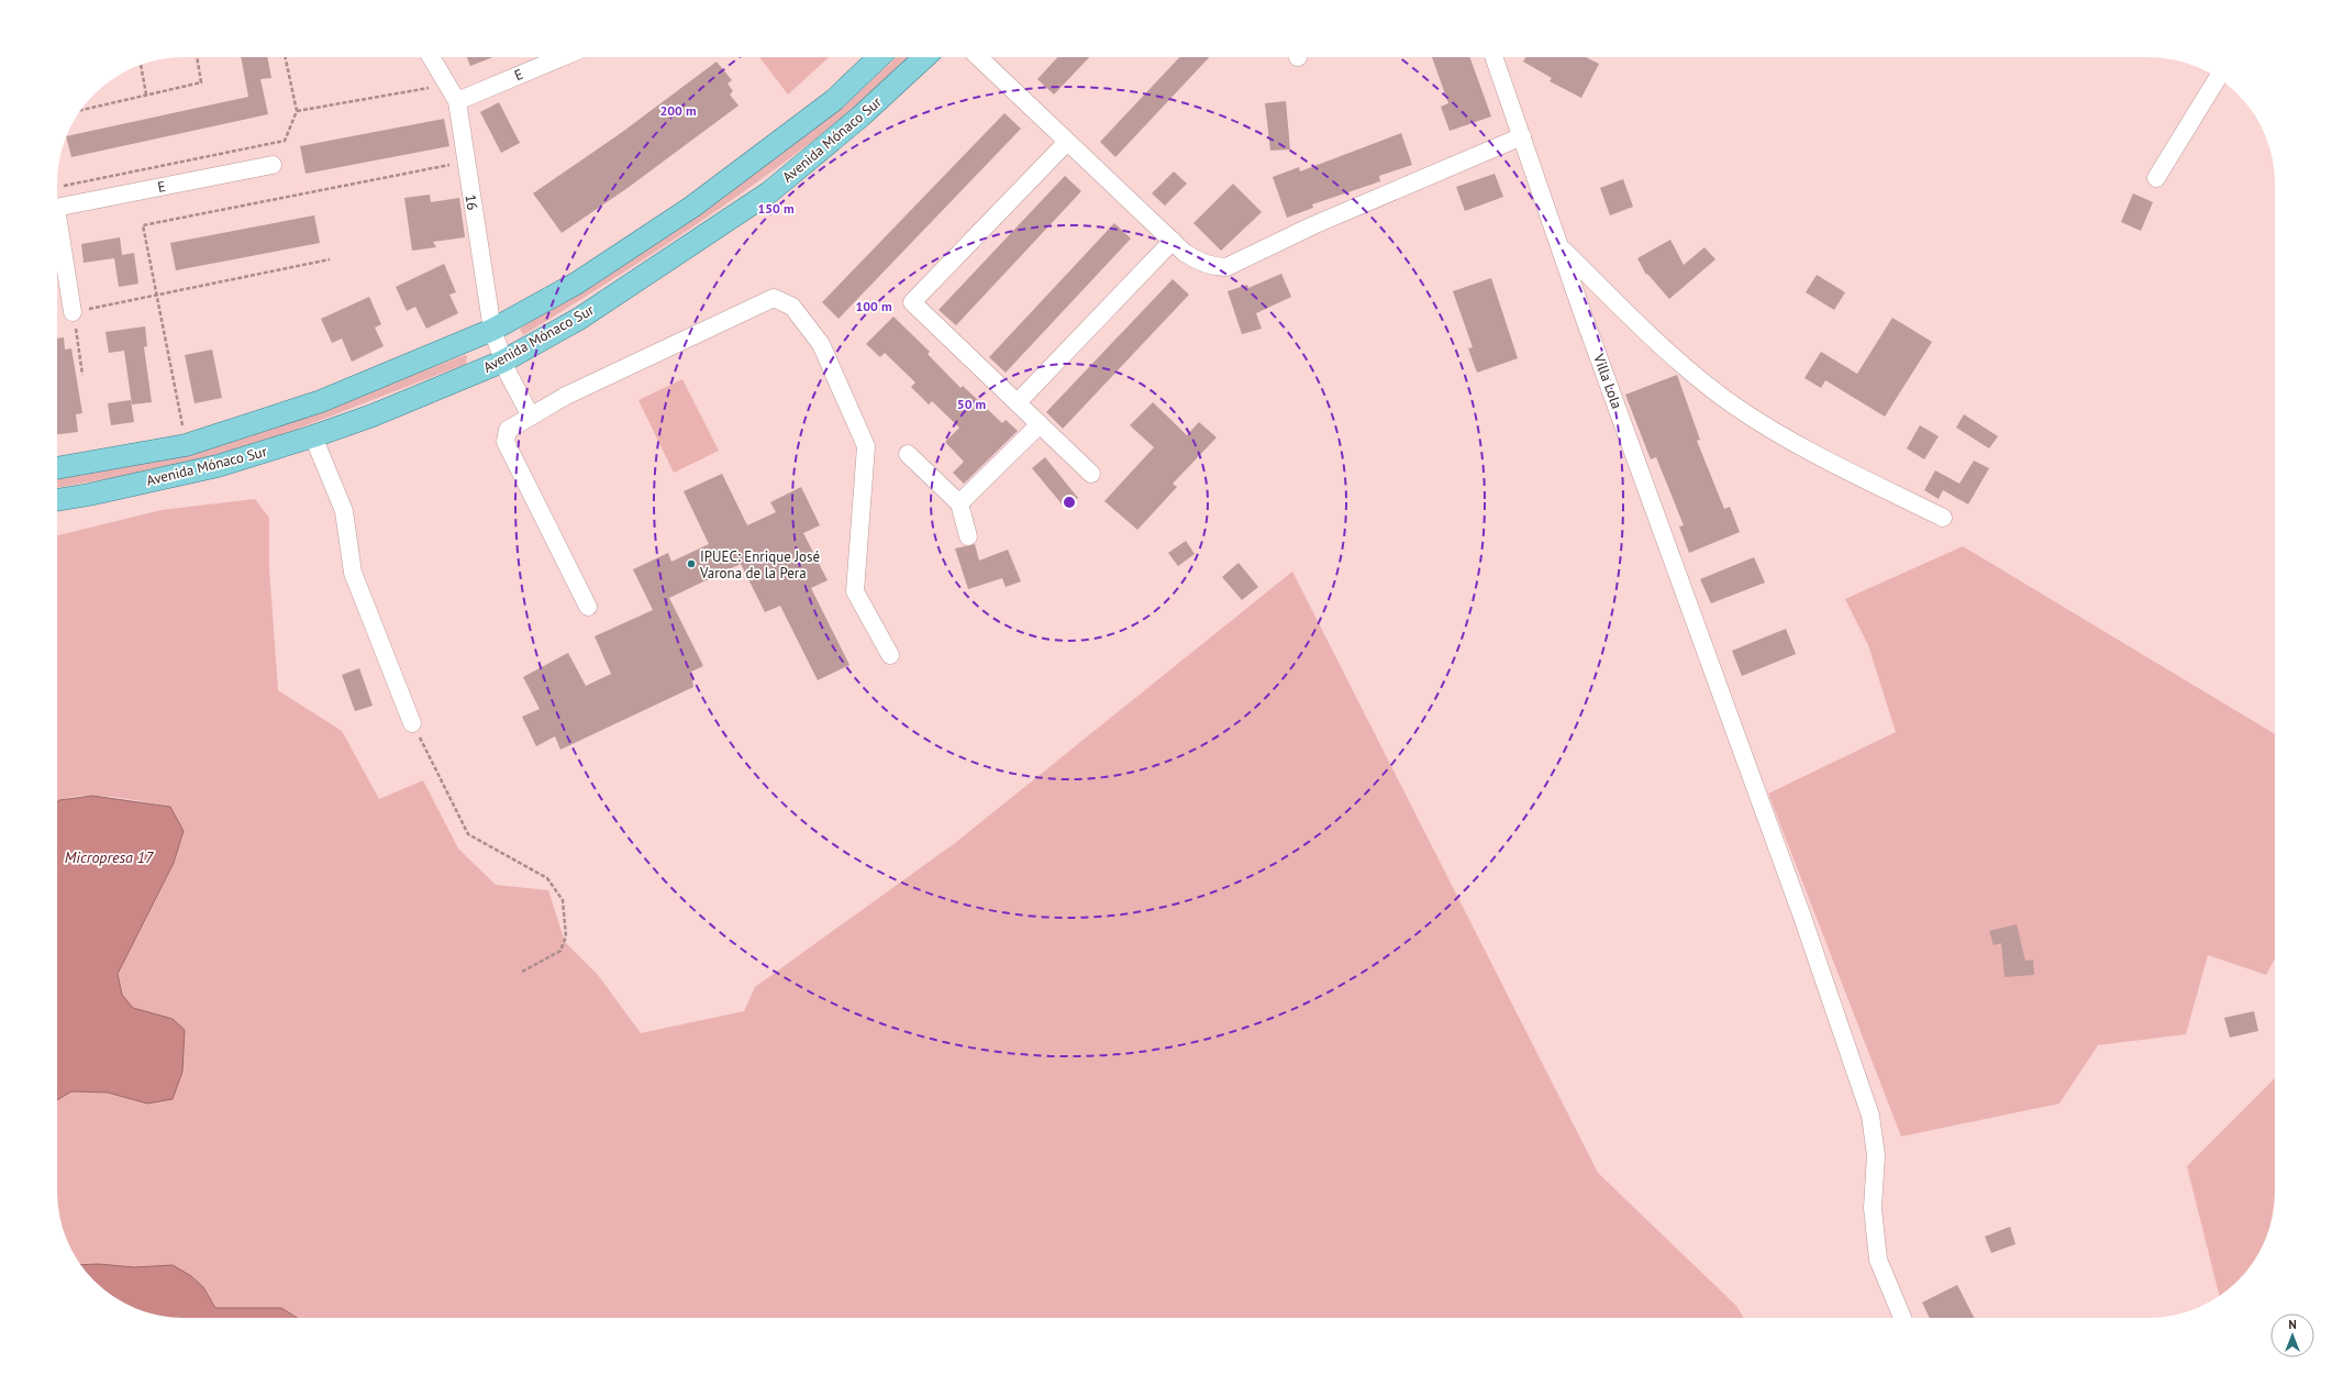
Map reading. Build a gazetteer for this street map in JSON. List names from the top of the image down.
{
  "streets": {
    "main road": ["Avenida Mónaco Sur"],
    "street": ["E", "16", "Villa Lola"]
  },
  "crossings": [
    ["E", "16"],
    ["Avenida Mónaco Sur", "16"]
  ],
  "water": ["Micropresa 17"],
  "places": ["IPUEC: Enrique José Varona de la Pera"],
  "north": "top",
  "rings": [
    "200 m",
    "150 m",
    "100 m",
    "50 m"
  ]
}
